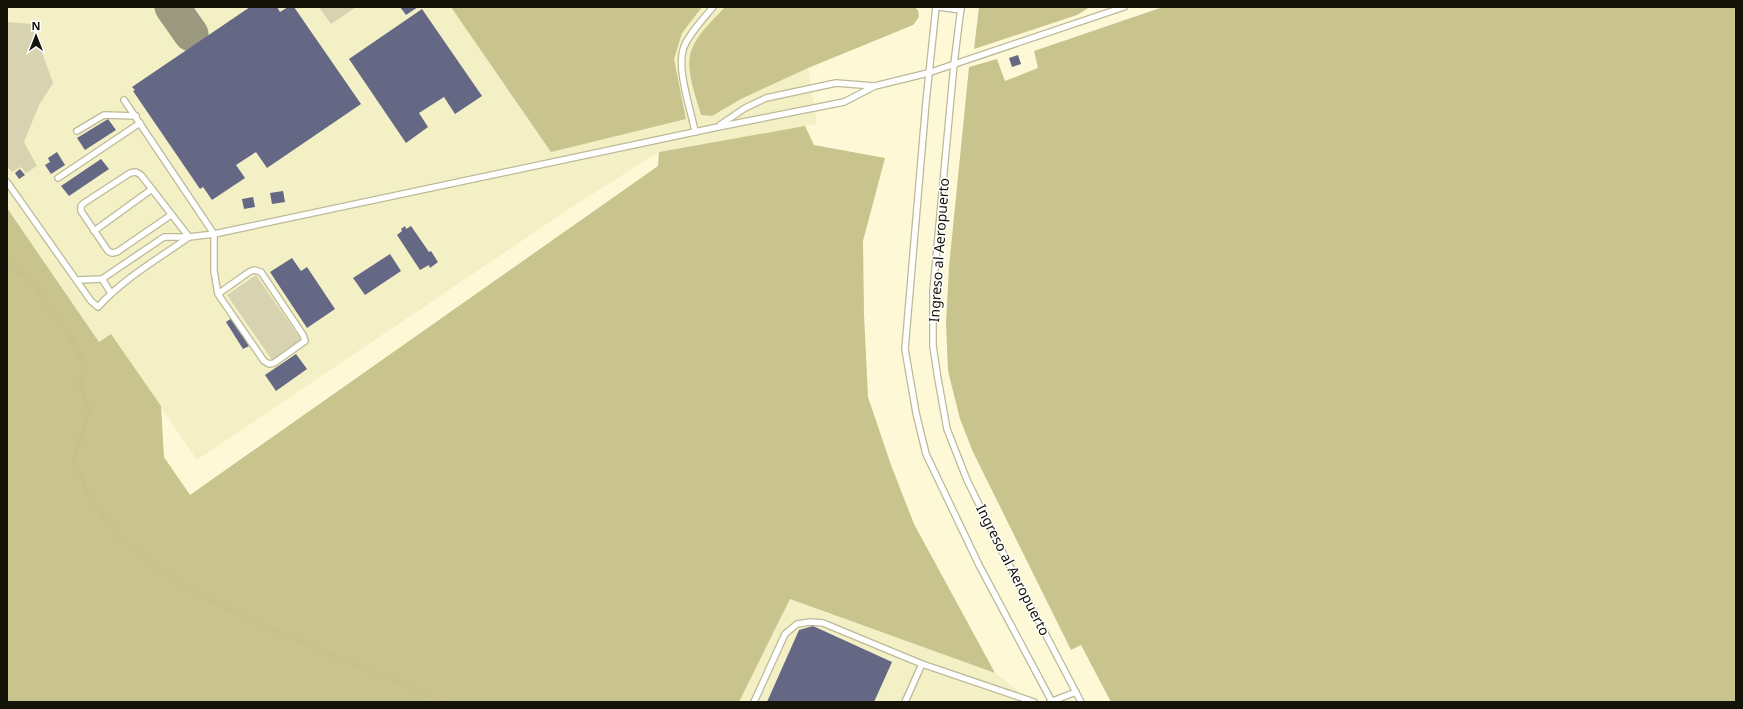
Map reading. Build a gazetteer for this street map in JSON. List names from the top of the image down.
{
  "streets": {
    "lane": ["Ingreso al Aeropuerto"]
  },
  "north": "top"
}
